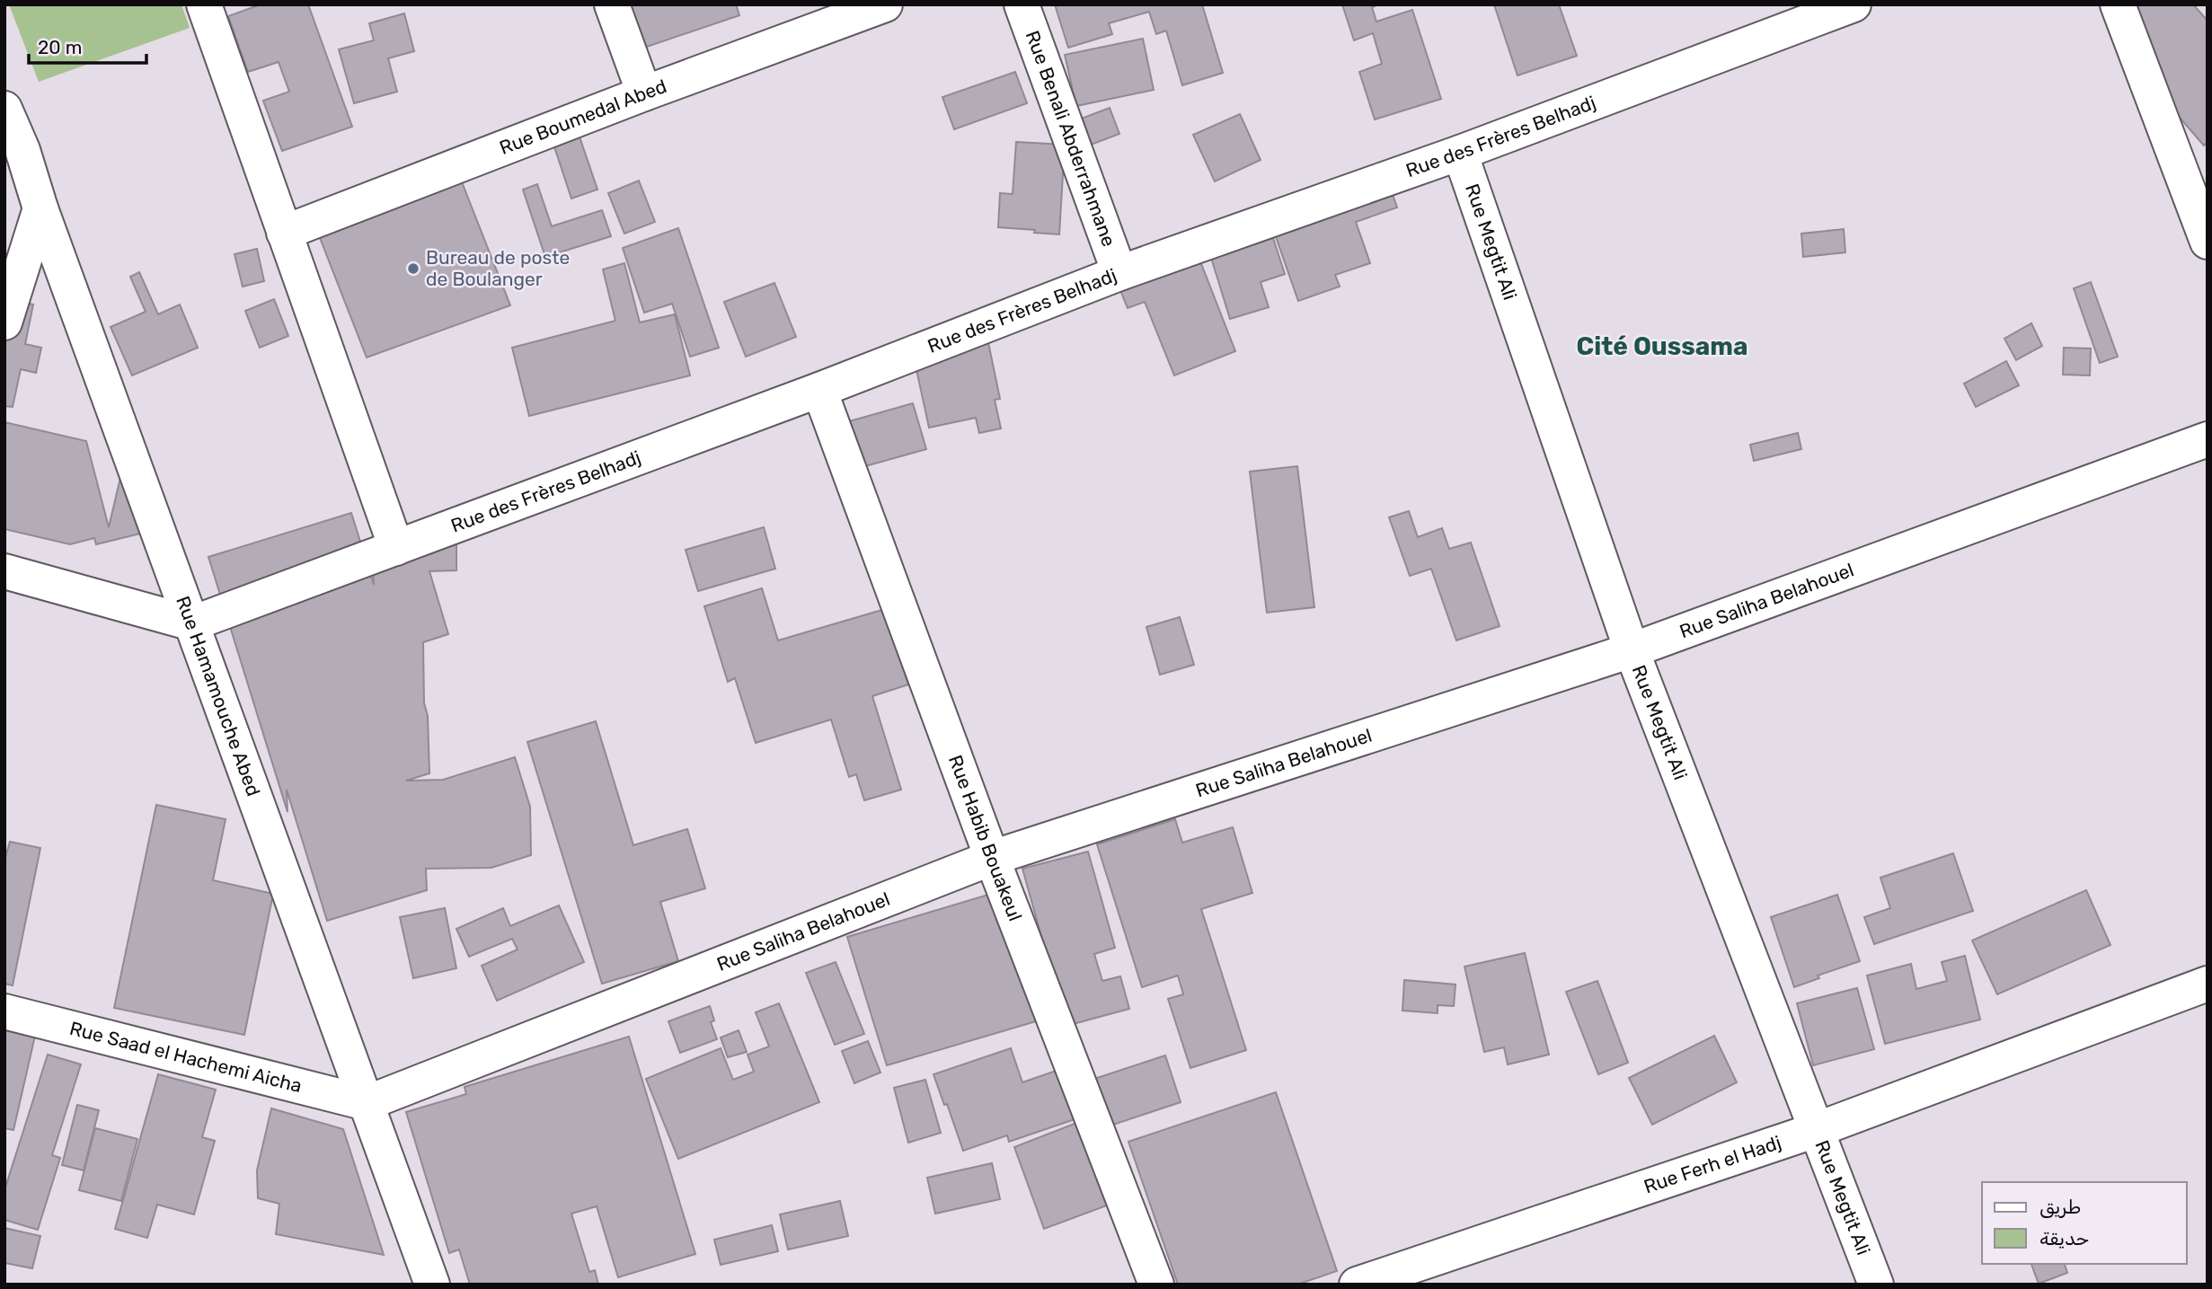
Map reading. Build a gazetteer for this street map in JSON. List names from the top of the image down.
{
  "streets": {
    "street": [
      "Rue Boumedal Abed",
      "Rue des Frères Belhadj",
      "Rue Benali Abderrahmane",
      "Rue Megtit Ali",
      "Rue Saliha Belahouel",
      "Rue Hamamouche Abed",
      "Rue Habib Bouakeul",
      "Rue Saad el Hachemi Aicha",
      "Rue Ferh el Hadj"
    ]
  },
  "crossings": [
    ["Rue des Frères Belhadj", "Rue Benali Abderrahmane"],
    ["Rue des Frères Belhadj", "Rue Megtit Ali"],
    ["Rue des Frères Belhadj", "Rue Hamamouche Abed"],
    ["Rue des Frères Belhadj", "Rue Habib Bouakeul"],
    ["Rue Megtit Ali", "Rue Saliha Belahouel"],
    ["Rue Megtit Ali", "Rue Ferh el Hadj"],
    ["Rue Saliha Belahouel", "Rue Hamamouche Abed"],
    ["Rue Saliha Belahouel", "Rue Habib Bouakeul"],
    ["Rue Saliha Belahouel", "Rue Saad el Hachemi Aicha"],
    ["Rue Hamamouche Abed", "Rue Saad el Hachemi Aicha"]
  ],
  "districts": ["Cité Oussama"],
  "places": ["Bureau de poste de Boulanger"],
  "legend": ["طريق", "حديقة"],
  "scale_bar": "20 m"
}
